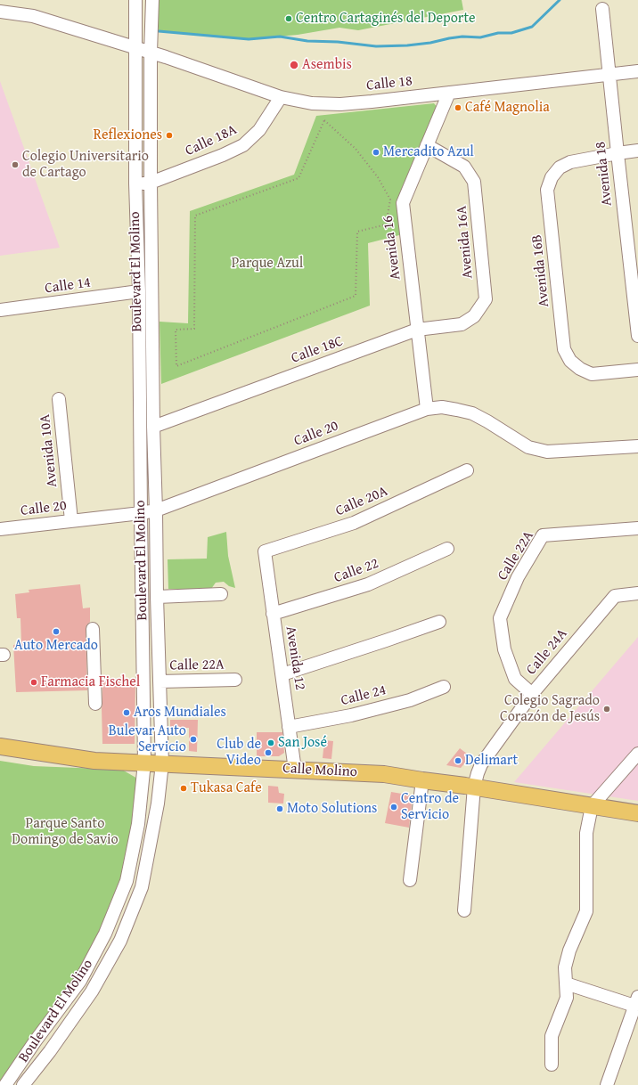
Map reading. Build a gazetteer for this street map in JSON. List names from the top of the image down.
{
  "streets": {
    "main road": ["Calle Molino"],
    "street": [
      "Calle 18",
      "Calle 18A",
      "Avenida 18",
      "Avenida 16A",
      "Avenida 16",
      "Avenida 16B",
      "Boulevard El Molino",
      "Calle 14",
      "Calle 18C",
      "Calle 20",
      "Avenida 10A",
      "Calle 20A",
      "Calle 22A",
      "Calle 22",
      "Calle 24A",
      "Avenida 12",
      "Calle 24"
    ]
  },
  "crossings": [
    ["Calle 18", "Calle 18A"],
    ["Calle 18", "Avenida 18"],
    ["Calle 18", "Avenida 16"],
    ["Calle 18", "Boulevard El Molino"],
    ["Calle 18A", "Boulevard El Molino"],
    ["Avenida 18", "Avenida 16B"],
    ["Avenida 16A", "Avenida 16"],
    ["Avenida 16A", "Calle 18C"],
    ["Avenida 16", "Calle 18C"],
    ["Avenida 16", "Calle 20"],
    ["Boulevard El Molino", "Calle 14"],
    ["Boulevard El Molino", "Calle 18C"],
    ["Boulevard El Molino", "Calle 20"],
    ["Boulevard El Molino", "Calle 22A"],
    ["Boulevard El Molino", "Calle Molino"],
    ["Calle 20", "Avenida 10A"],
    ["Calle 20A", "Avenida 12"],
    ["Calle 22A", "Calle 24A"],
    ["Calle 22", "Avenida 12"],
    ["Calle 24A", "Calle Molino"],
    ["Avenida 12", "Calle 24"],
    ["Avenida 12", "Calle Molino"]
  ],
  "parks": ["Parque Azul", "Parque Santo Domingo de Savio"],
  "places": [
    "Centro Cartaginés del Deporte",
    "Asembis",
    "Café Magnolia",
    "Reflexiones",
    "Mercadito Azul",
    "Colegio Universitario de Cartago",
    "Auto Mercado",
    "Farmacia Fischel",
    "Colegio Sagrado Corazón de Jesús",
    "Aros Mundiales",
    "Bulevar Auto Servicio",
    "San José",
    "Club de Video",
    "Delimart",
    "Tukasa Cafe",
    "Centro de Servicio",
    "Moto Solutions"
  ]
}
